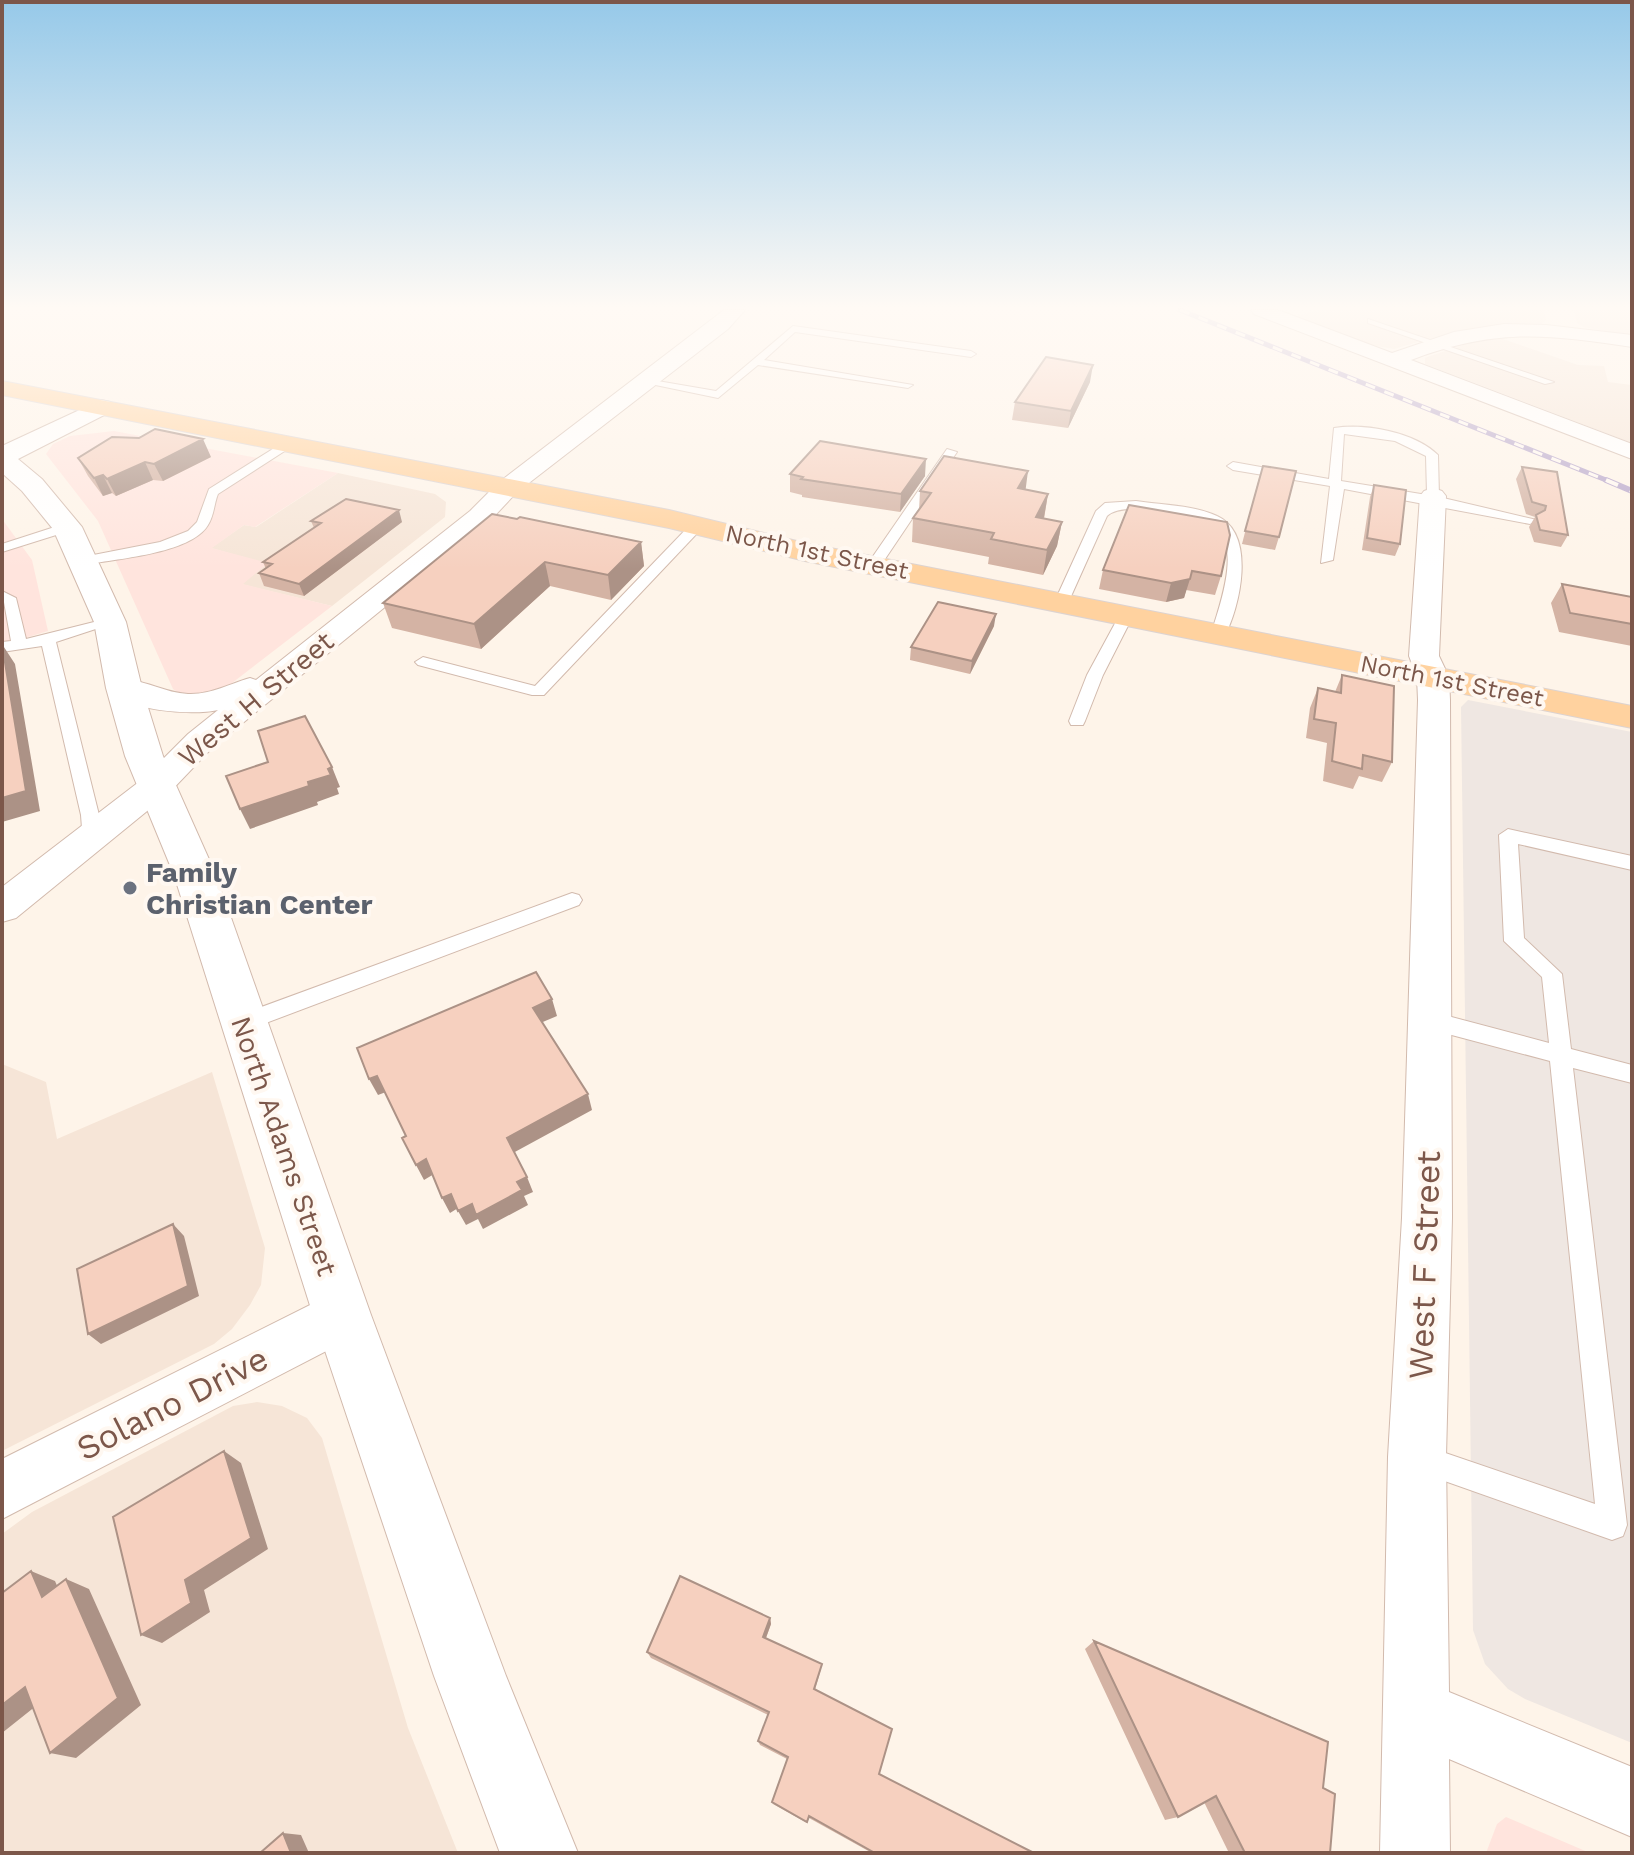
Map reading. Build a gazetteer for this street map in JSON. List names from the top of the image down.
{
  "streets": {
    "main road": ["North 1st Street"],
    "street": [
      "West H Street",
      "North Adams Street",
      "West F Street",
      "Solano Drive"
    ]
  },
  "crossings": [
    ["North 1st Street", "West H Street"],
    ["North 1st Street", "North Adams Street"],
    ["North 1st Street", "West F Street"],
    ["West H Street", "North Adams Street"],
    ["North Adams Street", "Solano Drive"]
  ],
  "places": ["Family Christian Center"]
}
